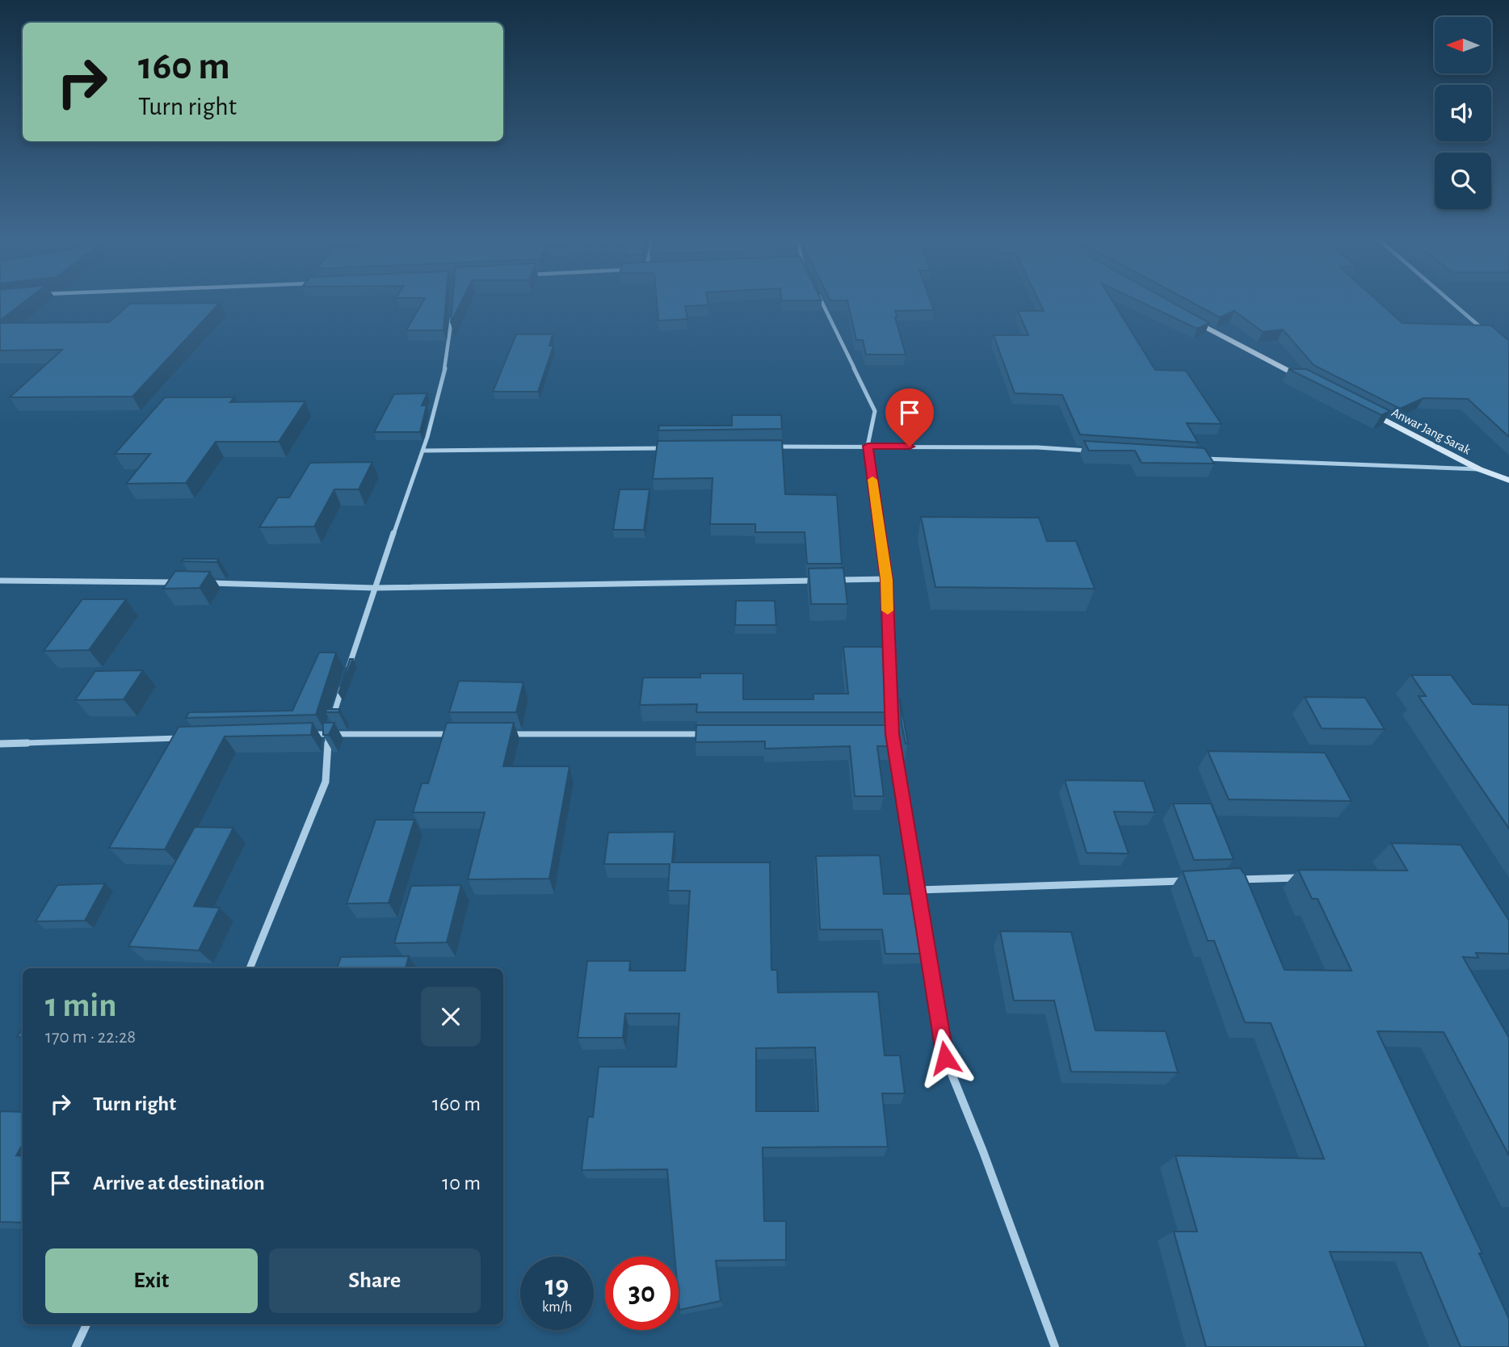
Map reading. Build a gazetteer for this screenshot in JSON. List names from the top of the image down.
{
  "streets": {
    "main road": ["Anwar Jang Sarak"]
  },
  "north": "left",
  "page": {
    "turn": ["160 m", "Turn right"],
    "heading": ["1 min", "170 m · 22:28"],
    "list": [
      {
        "name": "Turn right",
        "value": "160 m"
      },
      {
        "name": "Arrive at destination",
        "value": "10 m"
      }
    ],
    "buttons": ["Exit", "Share"],
    "speed": "19 km/h",
    "limit": "30"
  }
}
